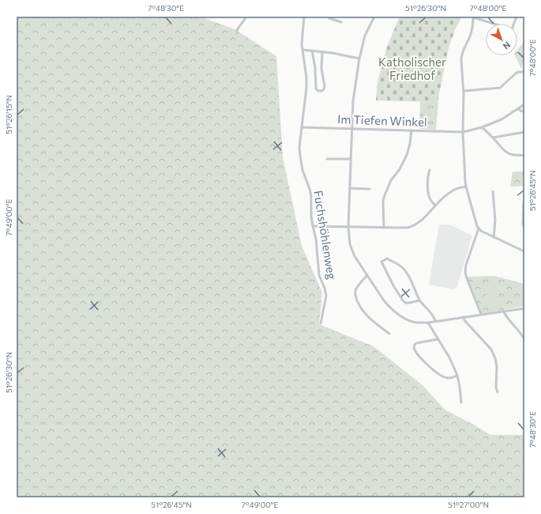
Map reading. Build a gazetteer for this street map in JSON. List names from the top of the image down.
{
  "streets": {
    "street": ["Im Tiefen Winkel", "Fuchshöhlenweg"]
  },
  "crossings": [
    ["Im Tiefen Winkel", "Fuchshöhlenweg"]
  ],
  "parks": ["Katholischer Friedhof"],
  "north": "bottom right",
  "coordinates": [
    "7°48'30\"E",
    "51°26'30\"N",
    "7°48'00\"E",
    "51°26'15\"N",
    "51°26'45\"N",
    "7°49'00\"E",
    "51°27'00\"N"
  ]
}
